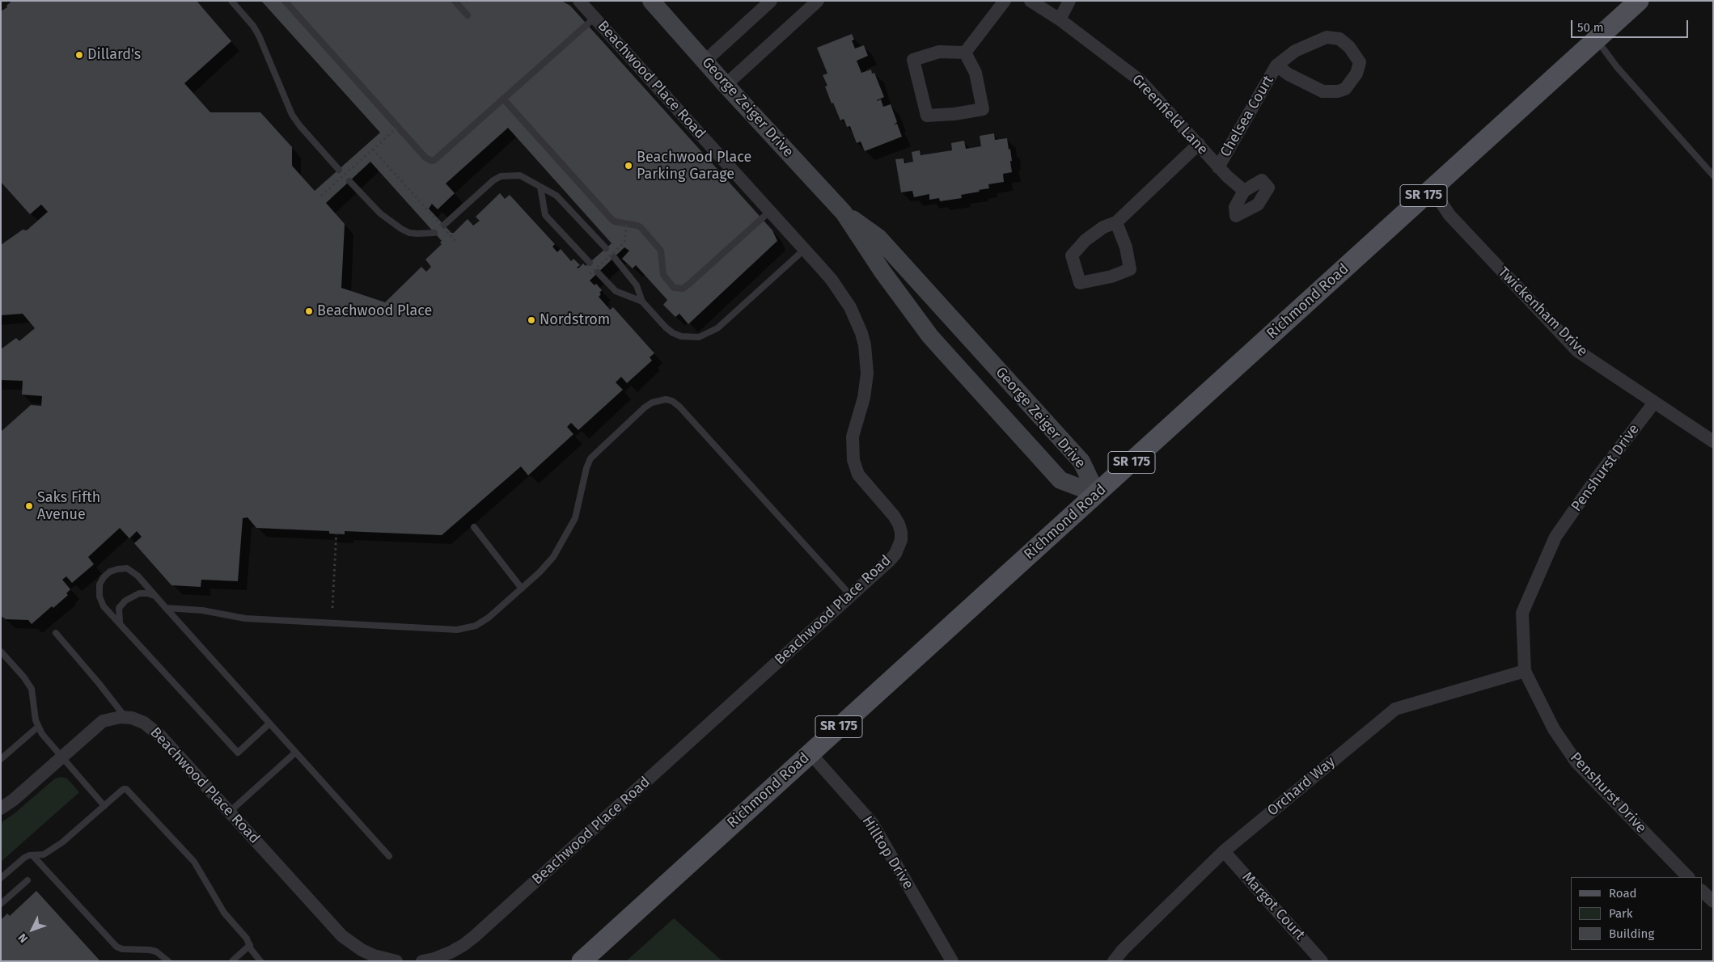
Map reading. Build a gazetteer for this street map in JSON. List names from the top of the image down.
{
  "streets": {
    "main road": ["SR 175", "Richmond Road"],
    "street": [
      "Beachwood Place Road",
      "George Zeiger Drive",
      "Greenfield Lane",
      "Chelsea Court",
      "Twickenham Drive",
      "Penshurst Drive",
      "Orchard Way",
      "Hilltop Drive",
      "Margot Court"
    ]
  },
  "crossings": [
    ["George Zeiger Drive", "Richmond Road"],
    ["Greenfield Lane", "Chelsea Court"],
    ["Richmond Road", "Twickenham Drive"],
    ["Richmond Road", "Hilltop Drive"],
    ["Twickenham Drive", "Penshurst Drive"],
    ["Penshurst Drive", "Orchard Way"],
    ["Orchard Way", "Margot Court"]
  ],
  "places": [
    "Dillard's",
    "Beachwood Place Parking Garage",
    "Beachwood Place",
    "Nordstrom",
    "Saks Fifth Avenue"
  ],
  "legend": ["Road", "Park", "Building"],
  "scale_bar": "50 m",
  "north": "bottom left"
}
